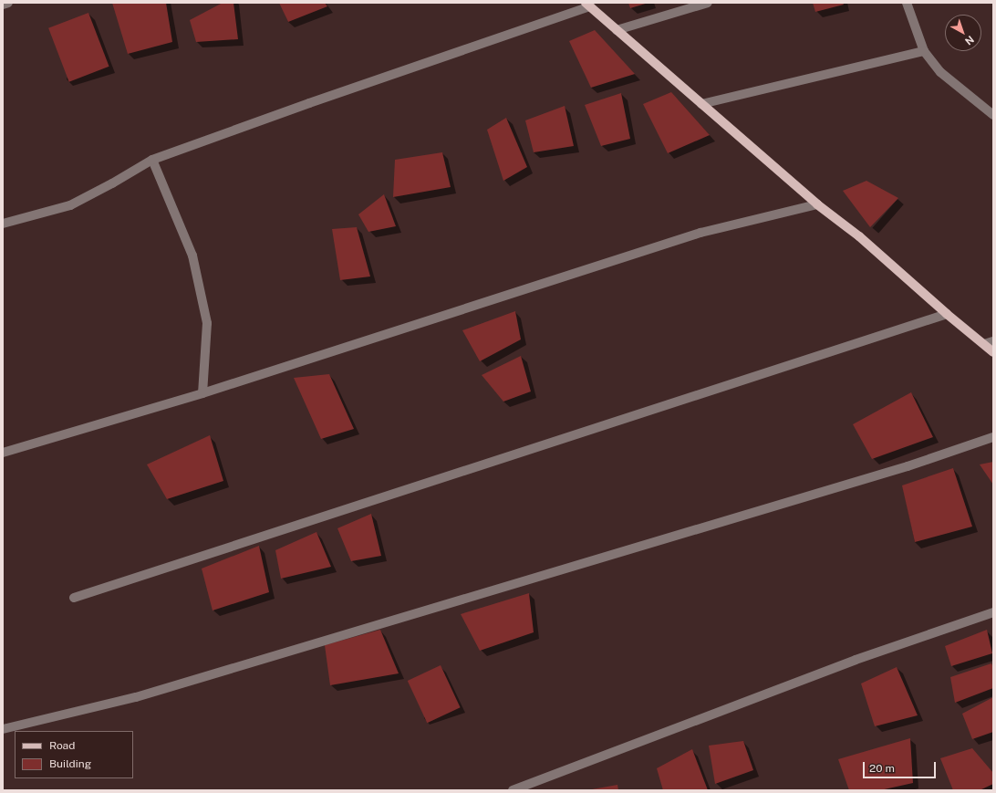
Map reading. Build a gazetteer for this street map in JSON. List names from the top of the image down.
{
  "legend": ["Road", "Building"],
  "scale_bar": "20 m",
  "north": "bottom right"
}
